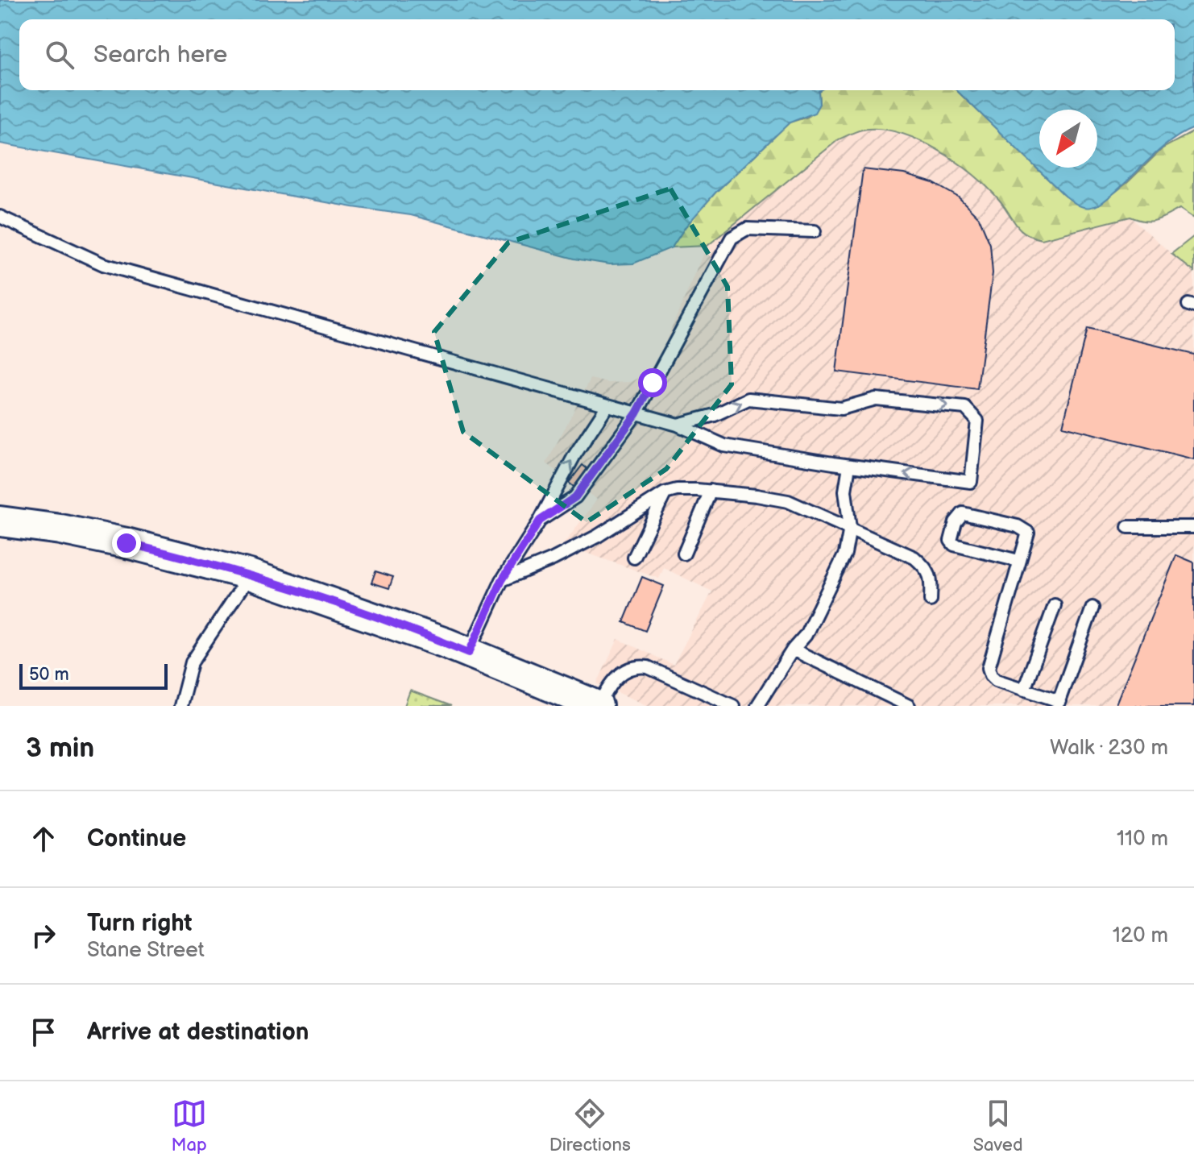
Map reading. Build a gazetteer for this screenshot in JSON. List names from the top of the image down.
{
  "scale_bar": "50 m",
  "north": "bottom left",
  "page": {
    "search": "Search here",
    "scale": "50 m",
    "heading": ["3 min", "Walk · 230 m"],
    "list": [
      ["Continue", "110 m"],
      ["Turn right", "Stane Street", "120 m"],
      "Arrive at destination"
    ],
    "nav": ["Map", "Directions", "Saved"]
  }
}
